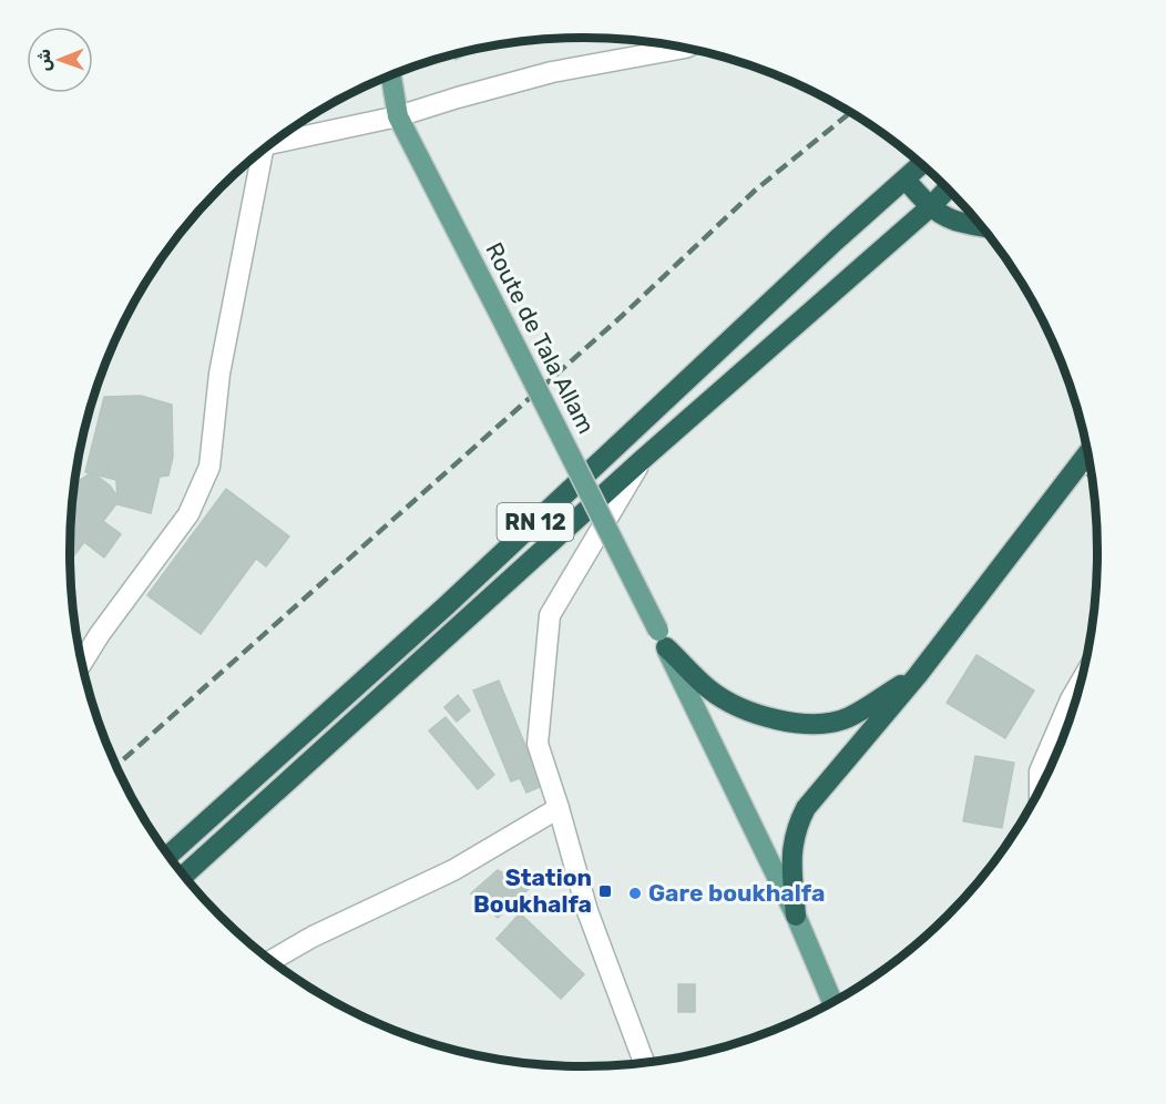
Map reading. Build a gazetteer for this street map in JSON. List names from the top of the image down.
{
  "streets": {
    "highway": ["RN 12"],
    "main road": ["Route de Tala Allam"]
  },
  "places": {
    "transit": ["Station Boukhalfa"],
    "other": ["Gare boukhalfa"]
  },
  "north": "left"
}
